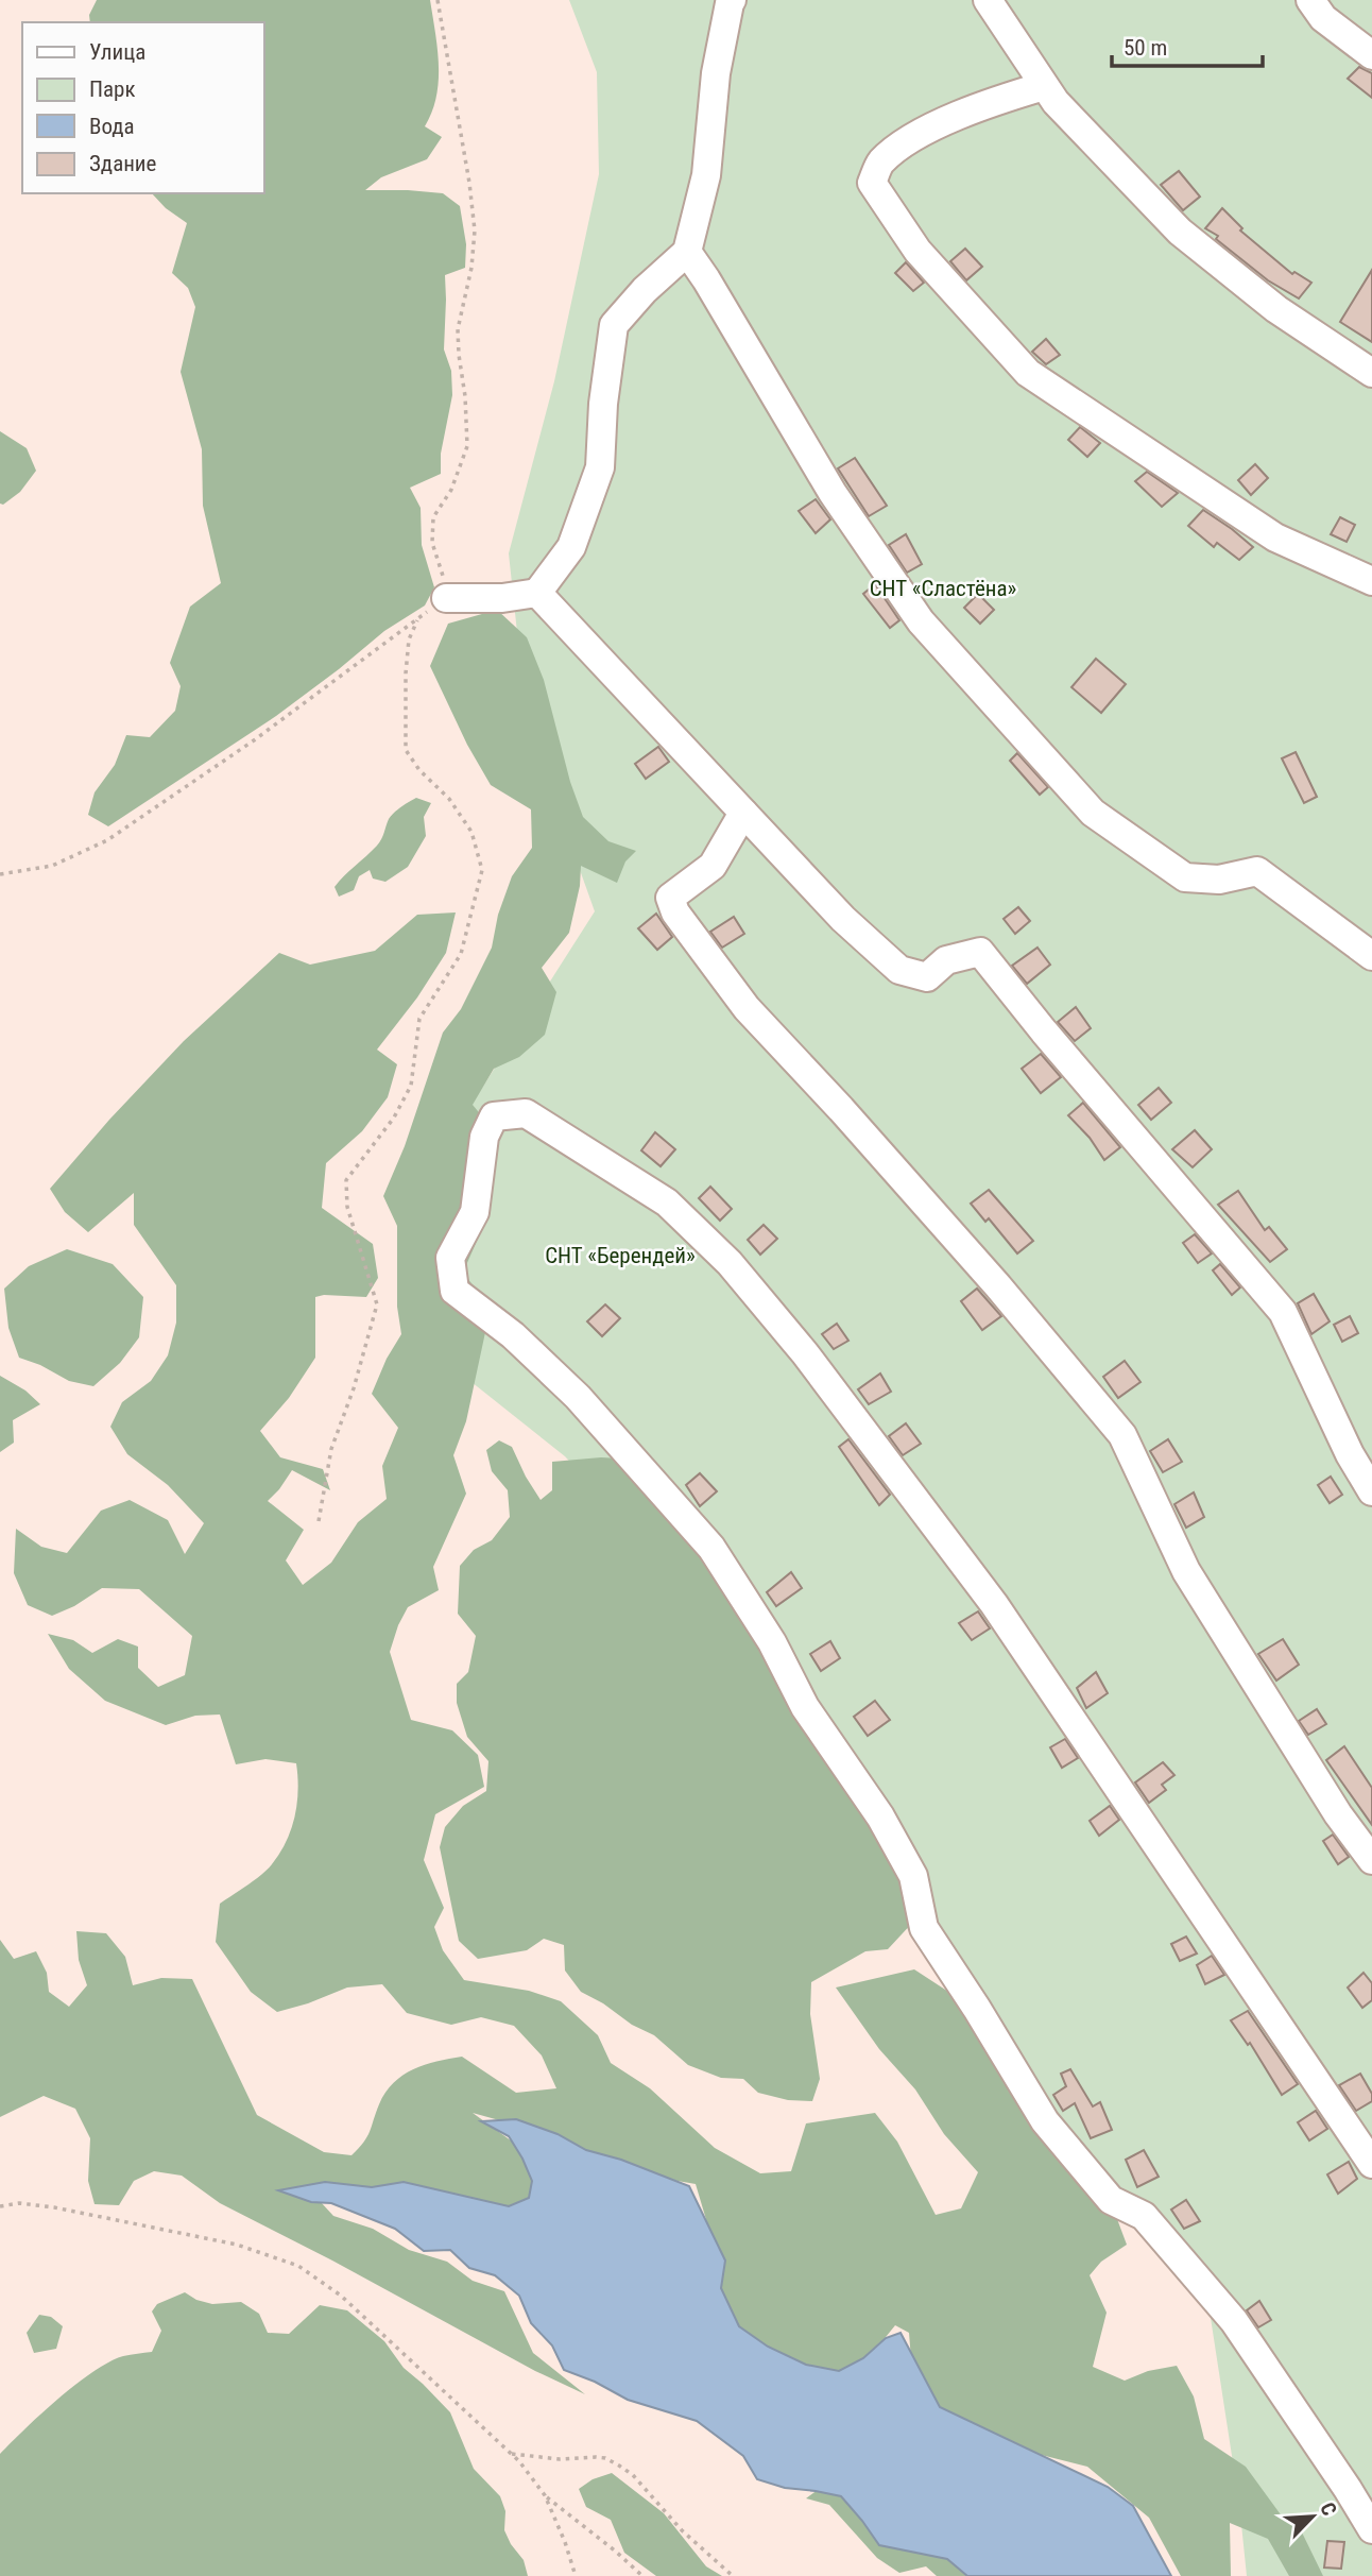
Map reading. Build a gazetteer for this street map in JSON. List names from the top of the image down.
{
  "parks": ["СНТ «Сластёна»", "СНТ «Берендей»"],
  "legend": [
    "Улица",
    "Парк",
    "Вода",
    "Здание"
  ],
  "scale_bar": "50 m",
  "north": "top right"
}
